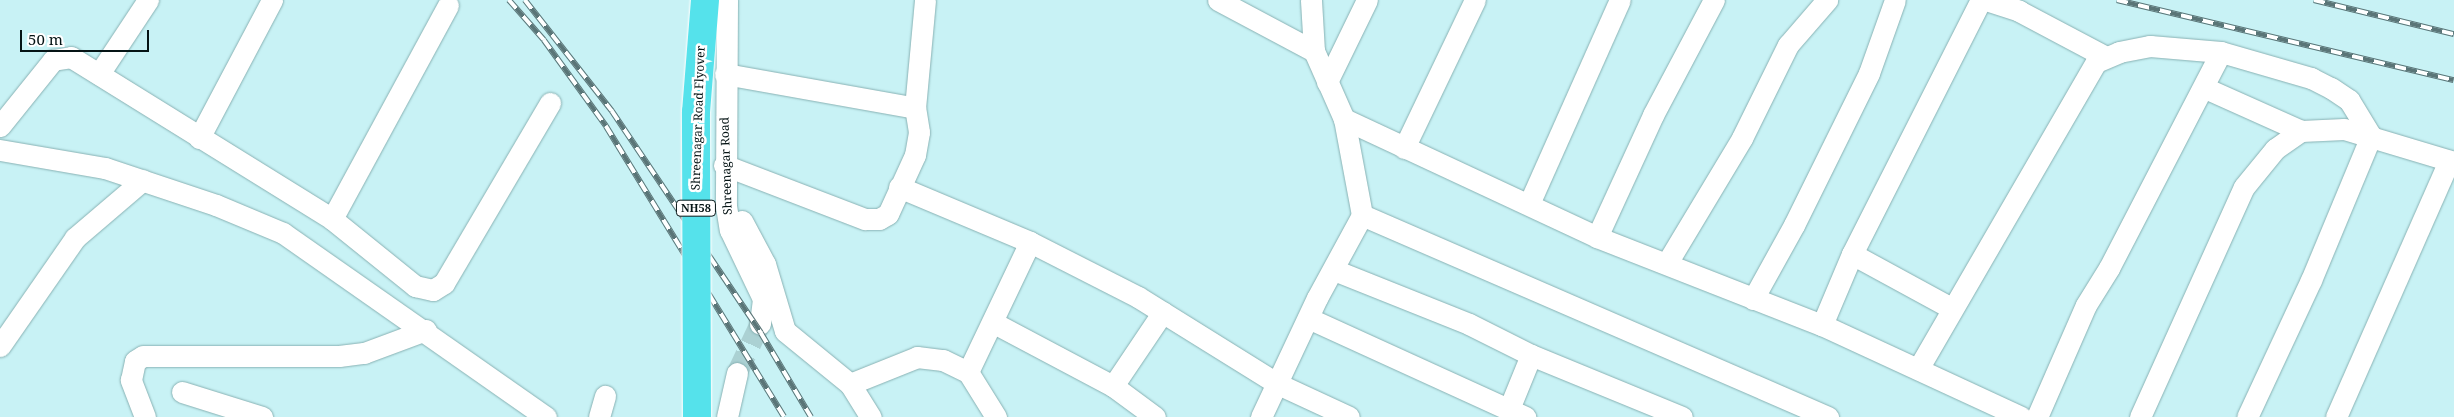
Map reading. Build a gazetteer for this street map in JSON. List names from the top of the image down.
{
  "streets": {
    "highway": ["Shreenagar Road Flyover", "NH58"],
    "street": ["Shreenagar Road"]
  },
  "scale_bar": "50 m"
}
